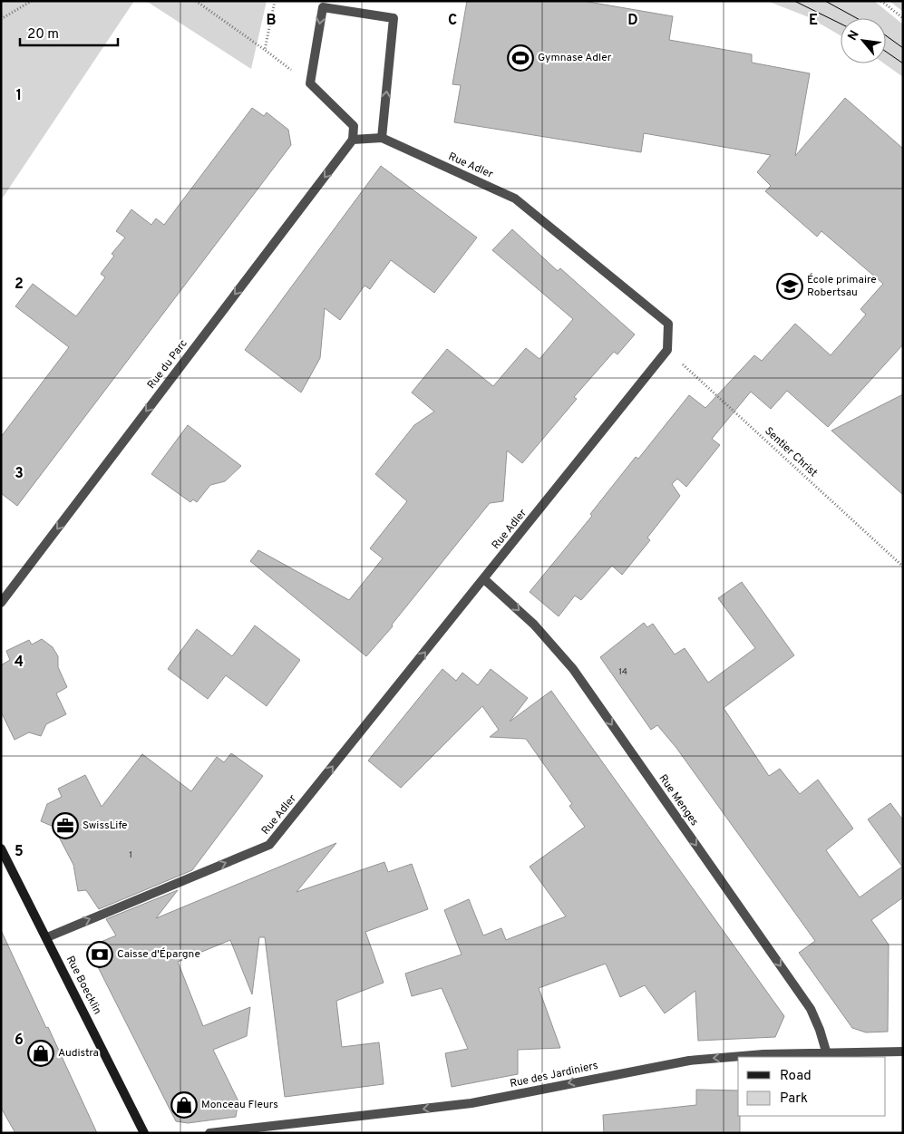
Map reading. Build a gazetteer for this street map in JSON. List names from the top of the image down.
{
  "streets": {
    "main road": ["Rue Boecklin"],
    "street": [
      "Rue Adler",
      "Rue du Parc",
      "Rue Menges",
      "Rue des Jardiniers"
    ],
    "path": ["Sentier Christ"]
  },
  "crossings": [
    ["Rue Adler", "Rue du Parc"],
    ["Rue Adler", "Sentier Christ"],
    ["Rue Adler", "Rue Menges"],
    ["Rue Adler", "Rue Boecklin"],
    ["Rue Menges", "Rue des Jardiniers"]
  ],
  "one_way": [
    "Rue Adler",
    "Rue du Parc",
    "Rue Menges",
    "Rue des Jardiniers"
  ],
  "places": {
    "sports": ["Gymnase Adler"],
    "school or university": ["École primaire Robertsau"],
    "office": ["SwissLife"],
    "bank": ["Caisse d'Épargne"],
    "shop": ["Audistra", "Monceau Fleurs"]
  },
  "house_numbers": ["14", "1"],
  "legend": ["Road", "Park"],
  "scale_bar": "20 m",
  "north": "top left",
  "grid": {
    "columns": [
      "B",
      "C",
      "D",
      "E"
    ],
    "rows": [
      "1",
      "2",
      "3",
      "4",
      "5",
      "6"
    ]
  }
}
